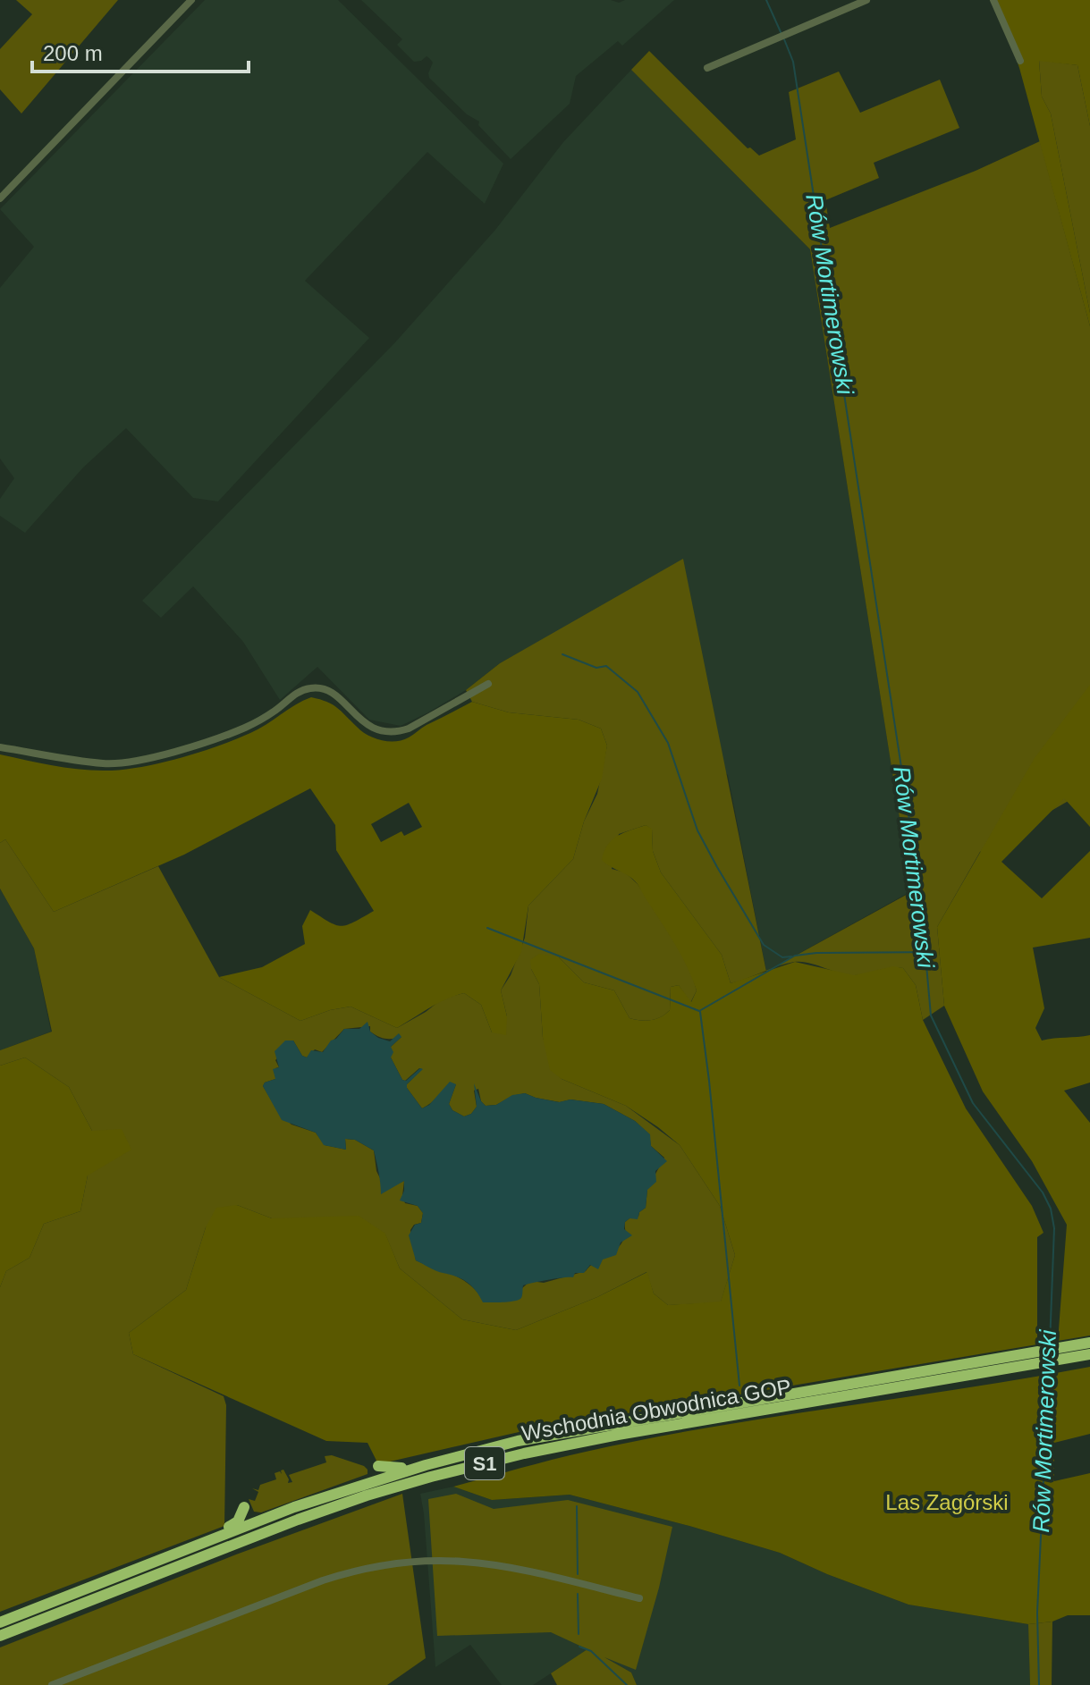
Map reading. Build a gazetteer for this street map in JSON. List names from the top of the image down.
{
  "streets": {
    "highway": ["Wschodnia Obwodnica GOP", "S1"]
  },
  "water": ["Rów Mortimerowski"],
  "parks": ["Las Zagórski"],
  "scale_bar": "200 m"
}
